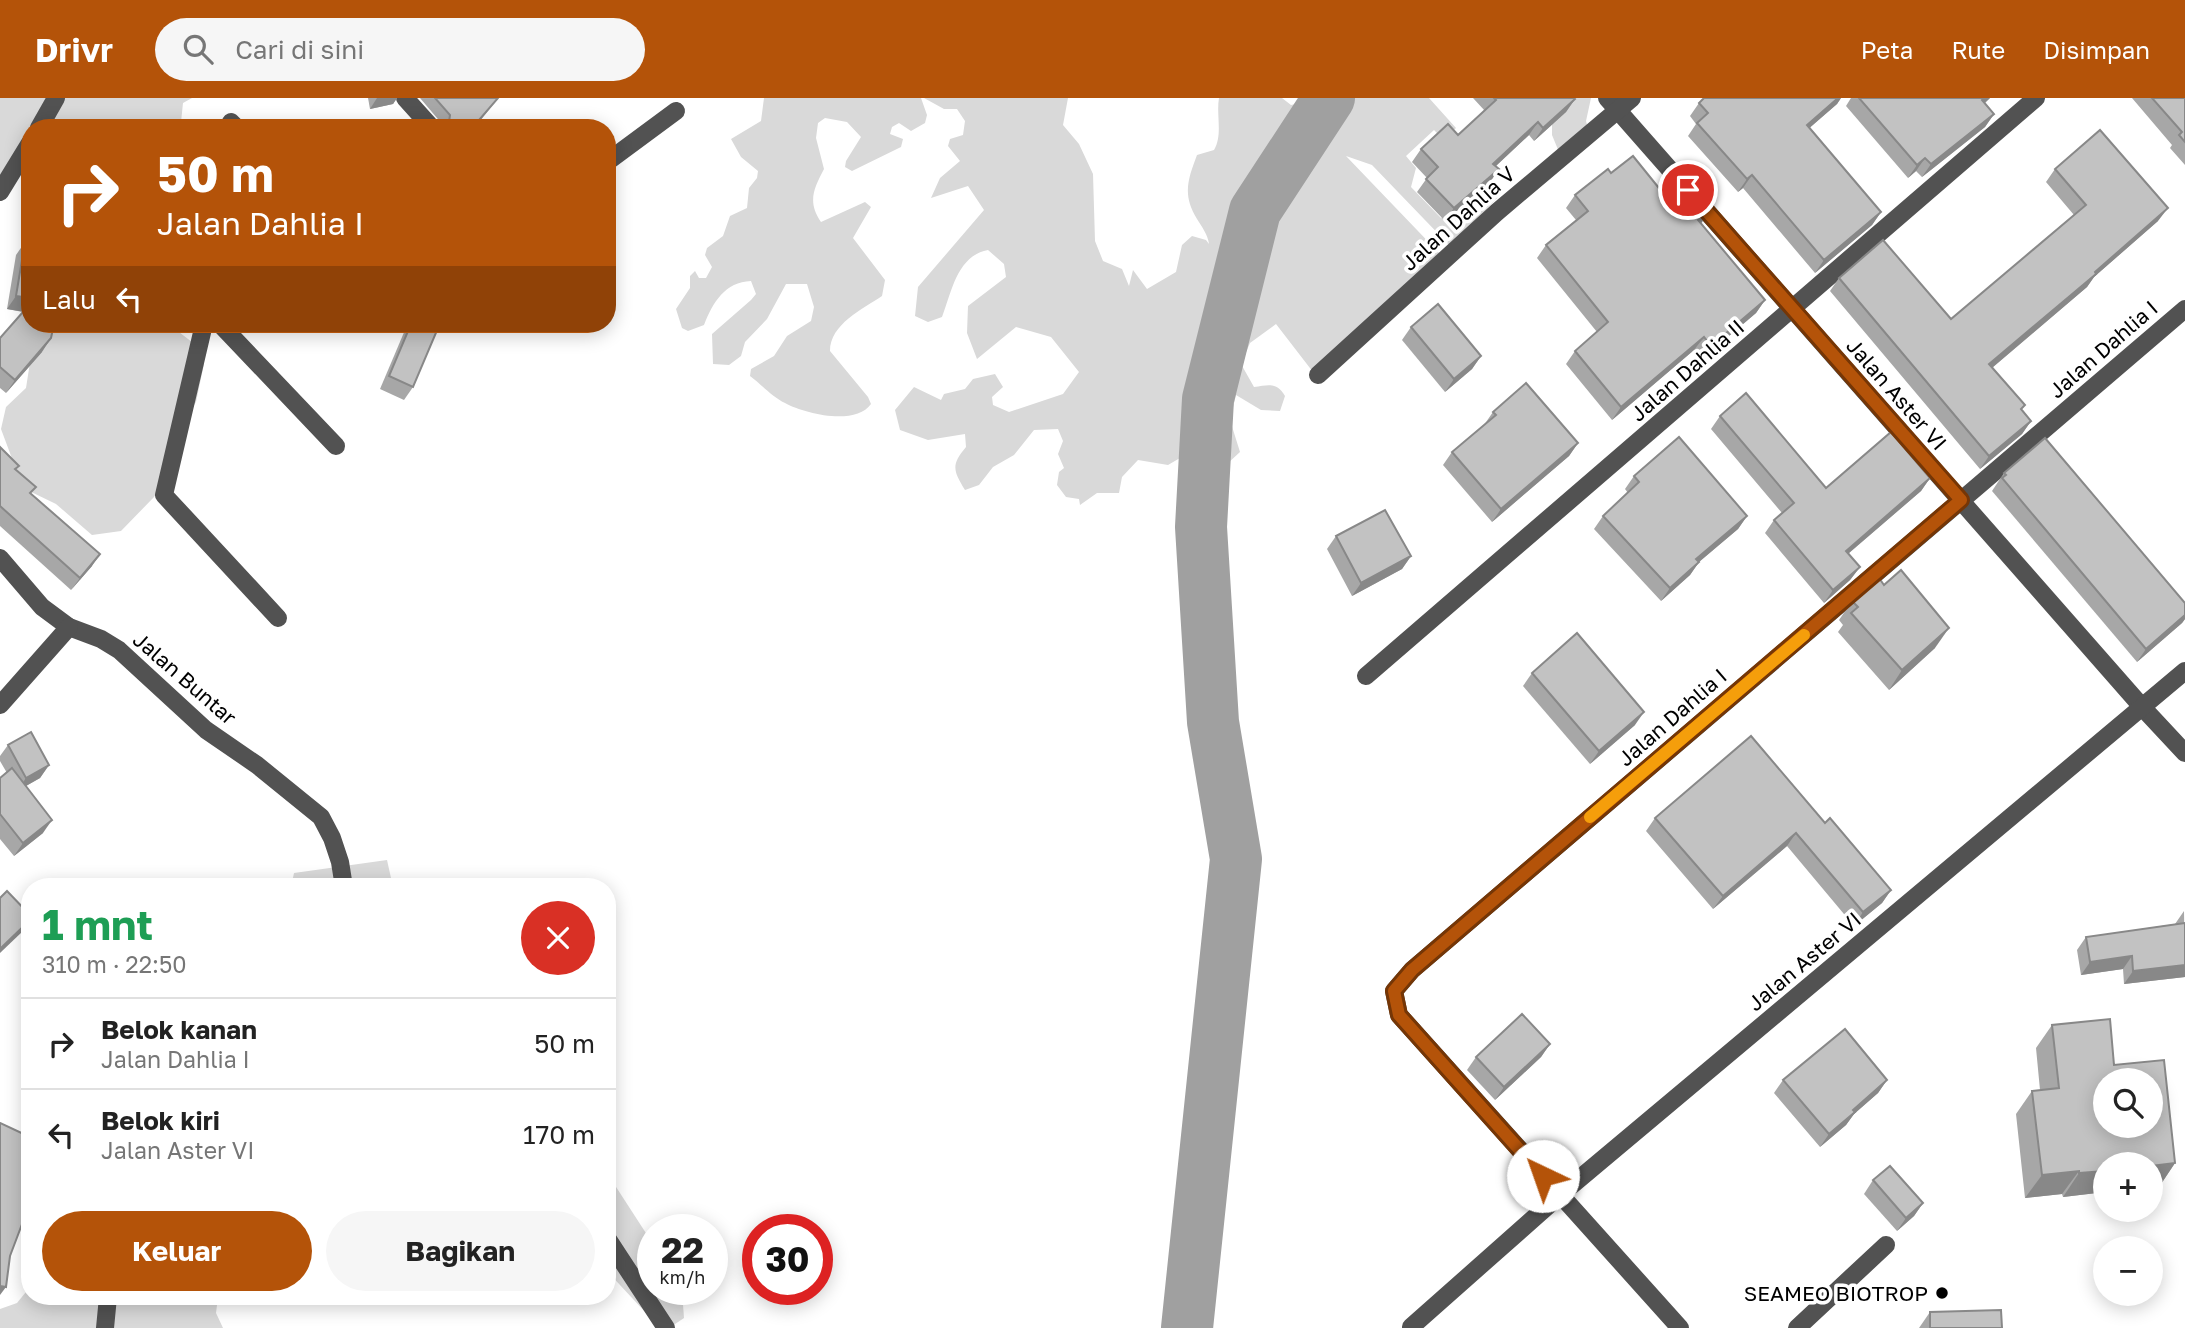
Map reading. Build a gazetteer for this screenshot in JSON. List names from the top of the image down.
{
  "streets": {
    "street": [
      "Jalan Dahlia V",
      "Jalan Dahlia I",
      "Jalan Dahlia II",
      "Jalan Aster VI",
      "Jalan Buntar"
    ]
  },
  "crossings": [
    ["Jalan Dahlia V", "Jalan Aster VI"],
    ["Jalan Dahlia I", "Jalan Aster VI"],
    ["Jalan Dahlia II", "Jalan Aster VI"]
  ],
  "places": ["SEAMEO BIOTROP"],
  "page": {
    "header": "Drivr",
    "search": "Cari di sini",
    "nav": ["Peta", "Rute", "Disimpan"],
    "turn": ["50 m", "Jalan Dahlia I"],
    "then": "Lalu",
    "heading": ["1 mnt", "310 m · 22:50"],
    "list": [
      {
        "name": "Belok kanan",
        "note": "Jalan Dahlia I",
        "value": "50 m"
      },
      {
        "name": "Belok kiri",
        "note": "Jalan Aster VI",
        "value": "170 m"
      }
    ],
    "map_buttons": ["+", "−"],
    "buttons": ["Keluar", "Bagikan"],
    "speed": "22 km/h",
    "limit": "30"
  }
}
